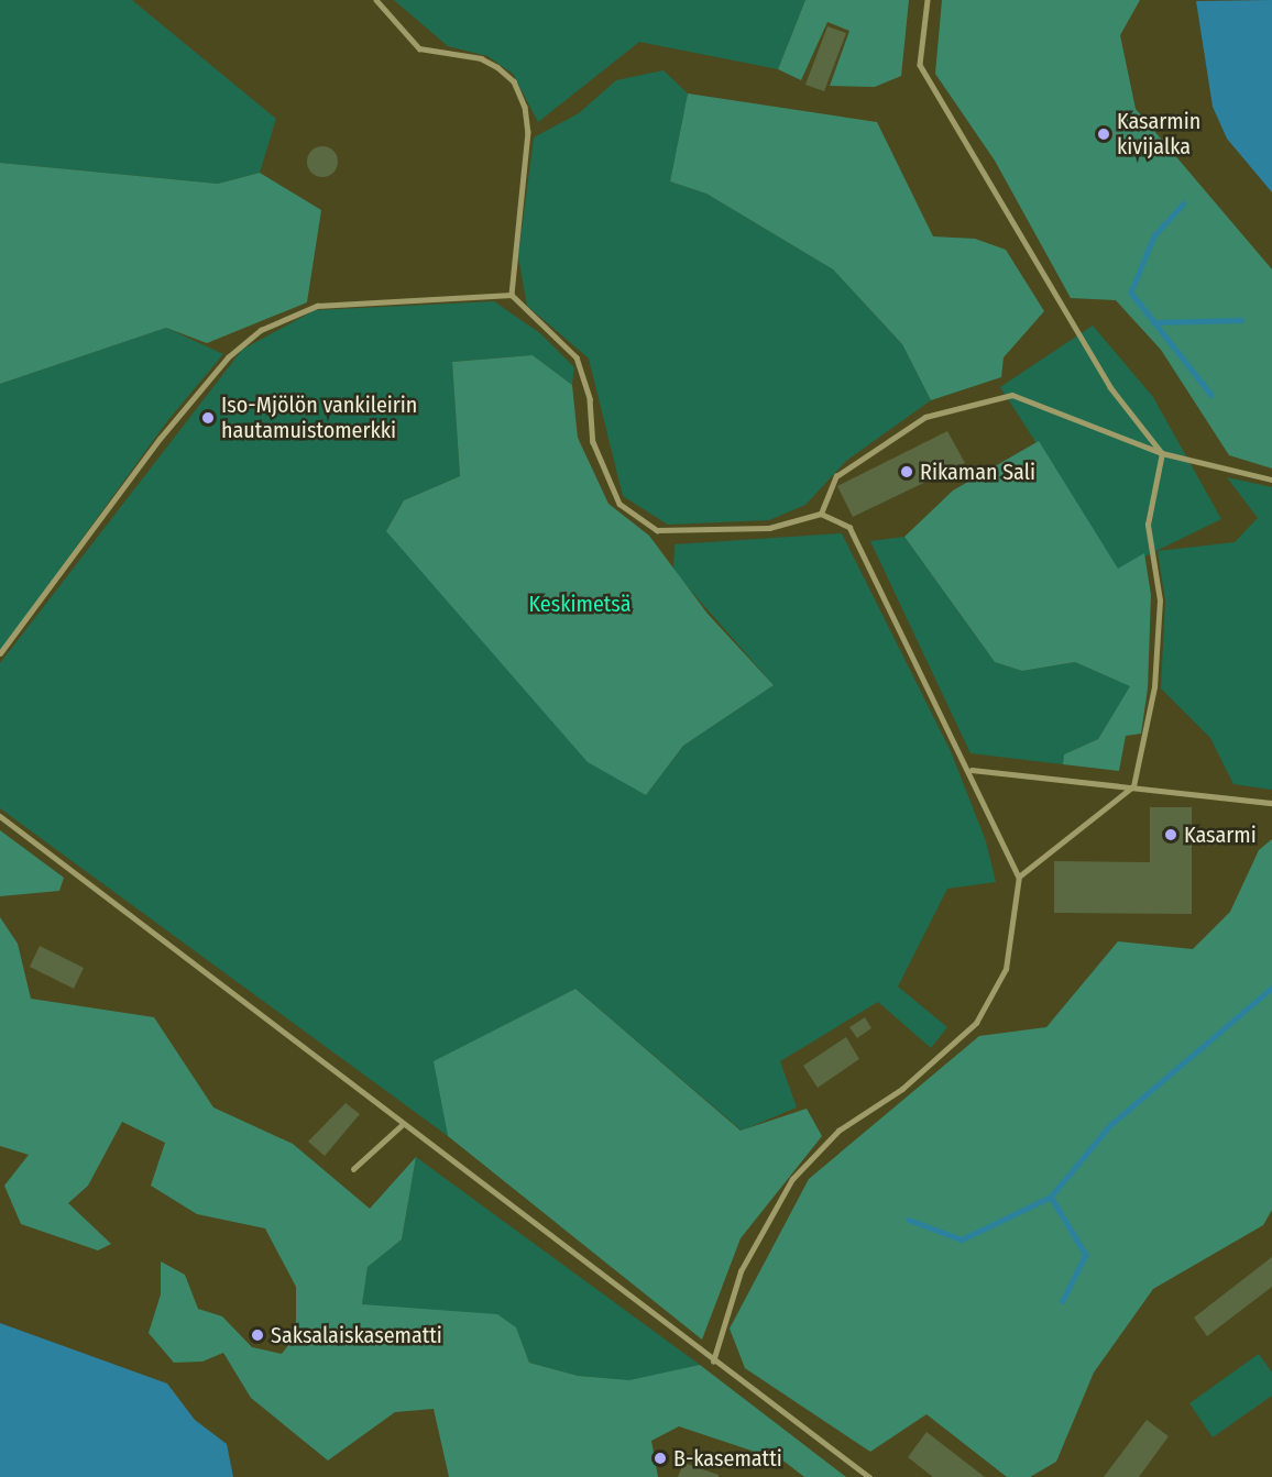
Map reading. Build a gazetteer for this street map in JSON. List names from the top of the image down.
{
  "parks": ["Keskimetsä"],
  "places": [
    "Kasarmin kivijalka",
    "Iso-Mjölön vankileirin hautamuistomerkki",
    "Rikaman Sali",
    "Kasarmi",
    "Saksalaiskasematti",
    "B-kasematti"
  ]
}
